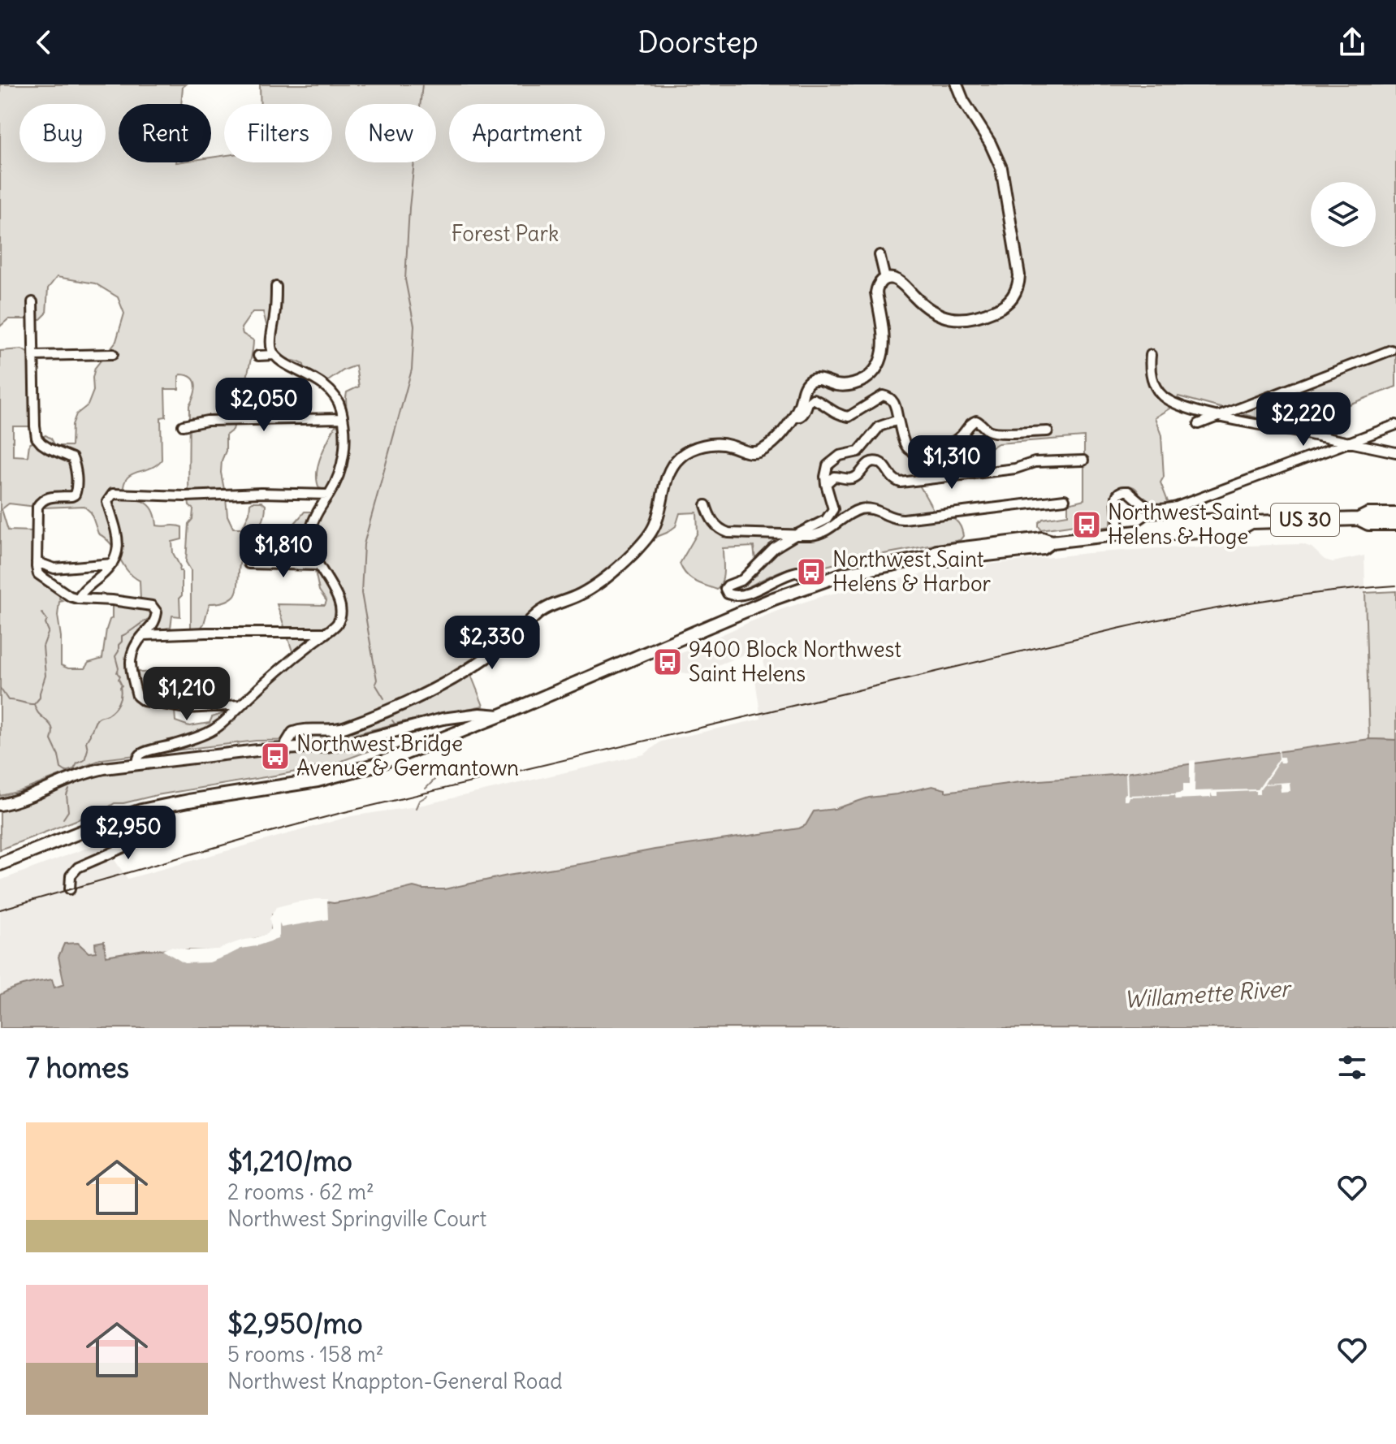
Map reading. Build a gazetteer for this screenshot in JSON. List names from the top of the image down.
{
  "streets": {
    "highway": ["US 30"]
  },
  "water": ["Willamette River"],
  "parks": ["Forest Park"],
  "places": {
    "bus stop": [
      "Northwest Saint Helens & Hoge",
      "Northwest Saint Helens & Harbor",
      "9400 Block Northwest Saint Helens",
      "Northwest Bridge Avenue & Germantown"
    ]
  },
  "page": {
    "header": "Doorstep",
    "chip": [
      "Buy",
      "Rent",
      "Filters",
      "New",
      "Apartment"
    ],
    "price": [
      "$2,050",
      "$2,220",
      "$1,310",
      "$1,810",
      "$2,330",
      "$1,210",
      "$2,950"
    ],
    "heading": "7 homes",
    "list": [
      {
        "name": "$1,210/mo",
        "note": "2 rooms · 62 m² · Northwest Springville Court"
      },
      {
        "name": "$2,950/mo",
        "note": "5 rooms · 158 m² · Northwest Knappton-General Road"
      }
    ]
  }
}
